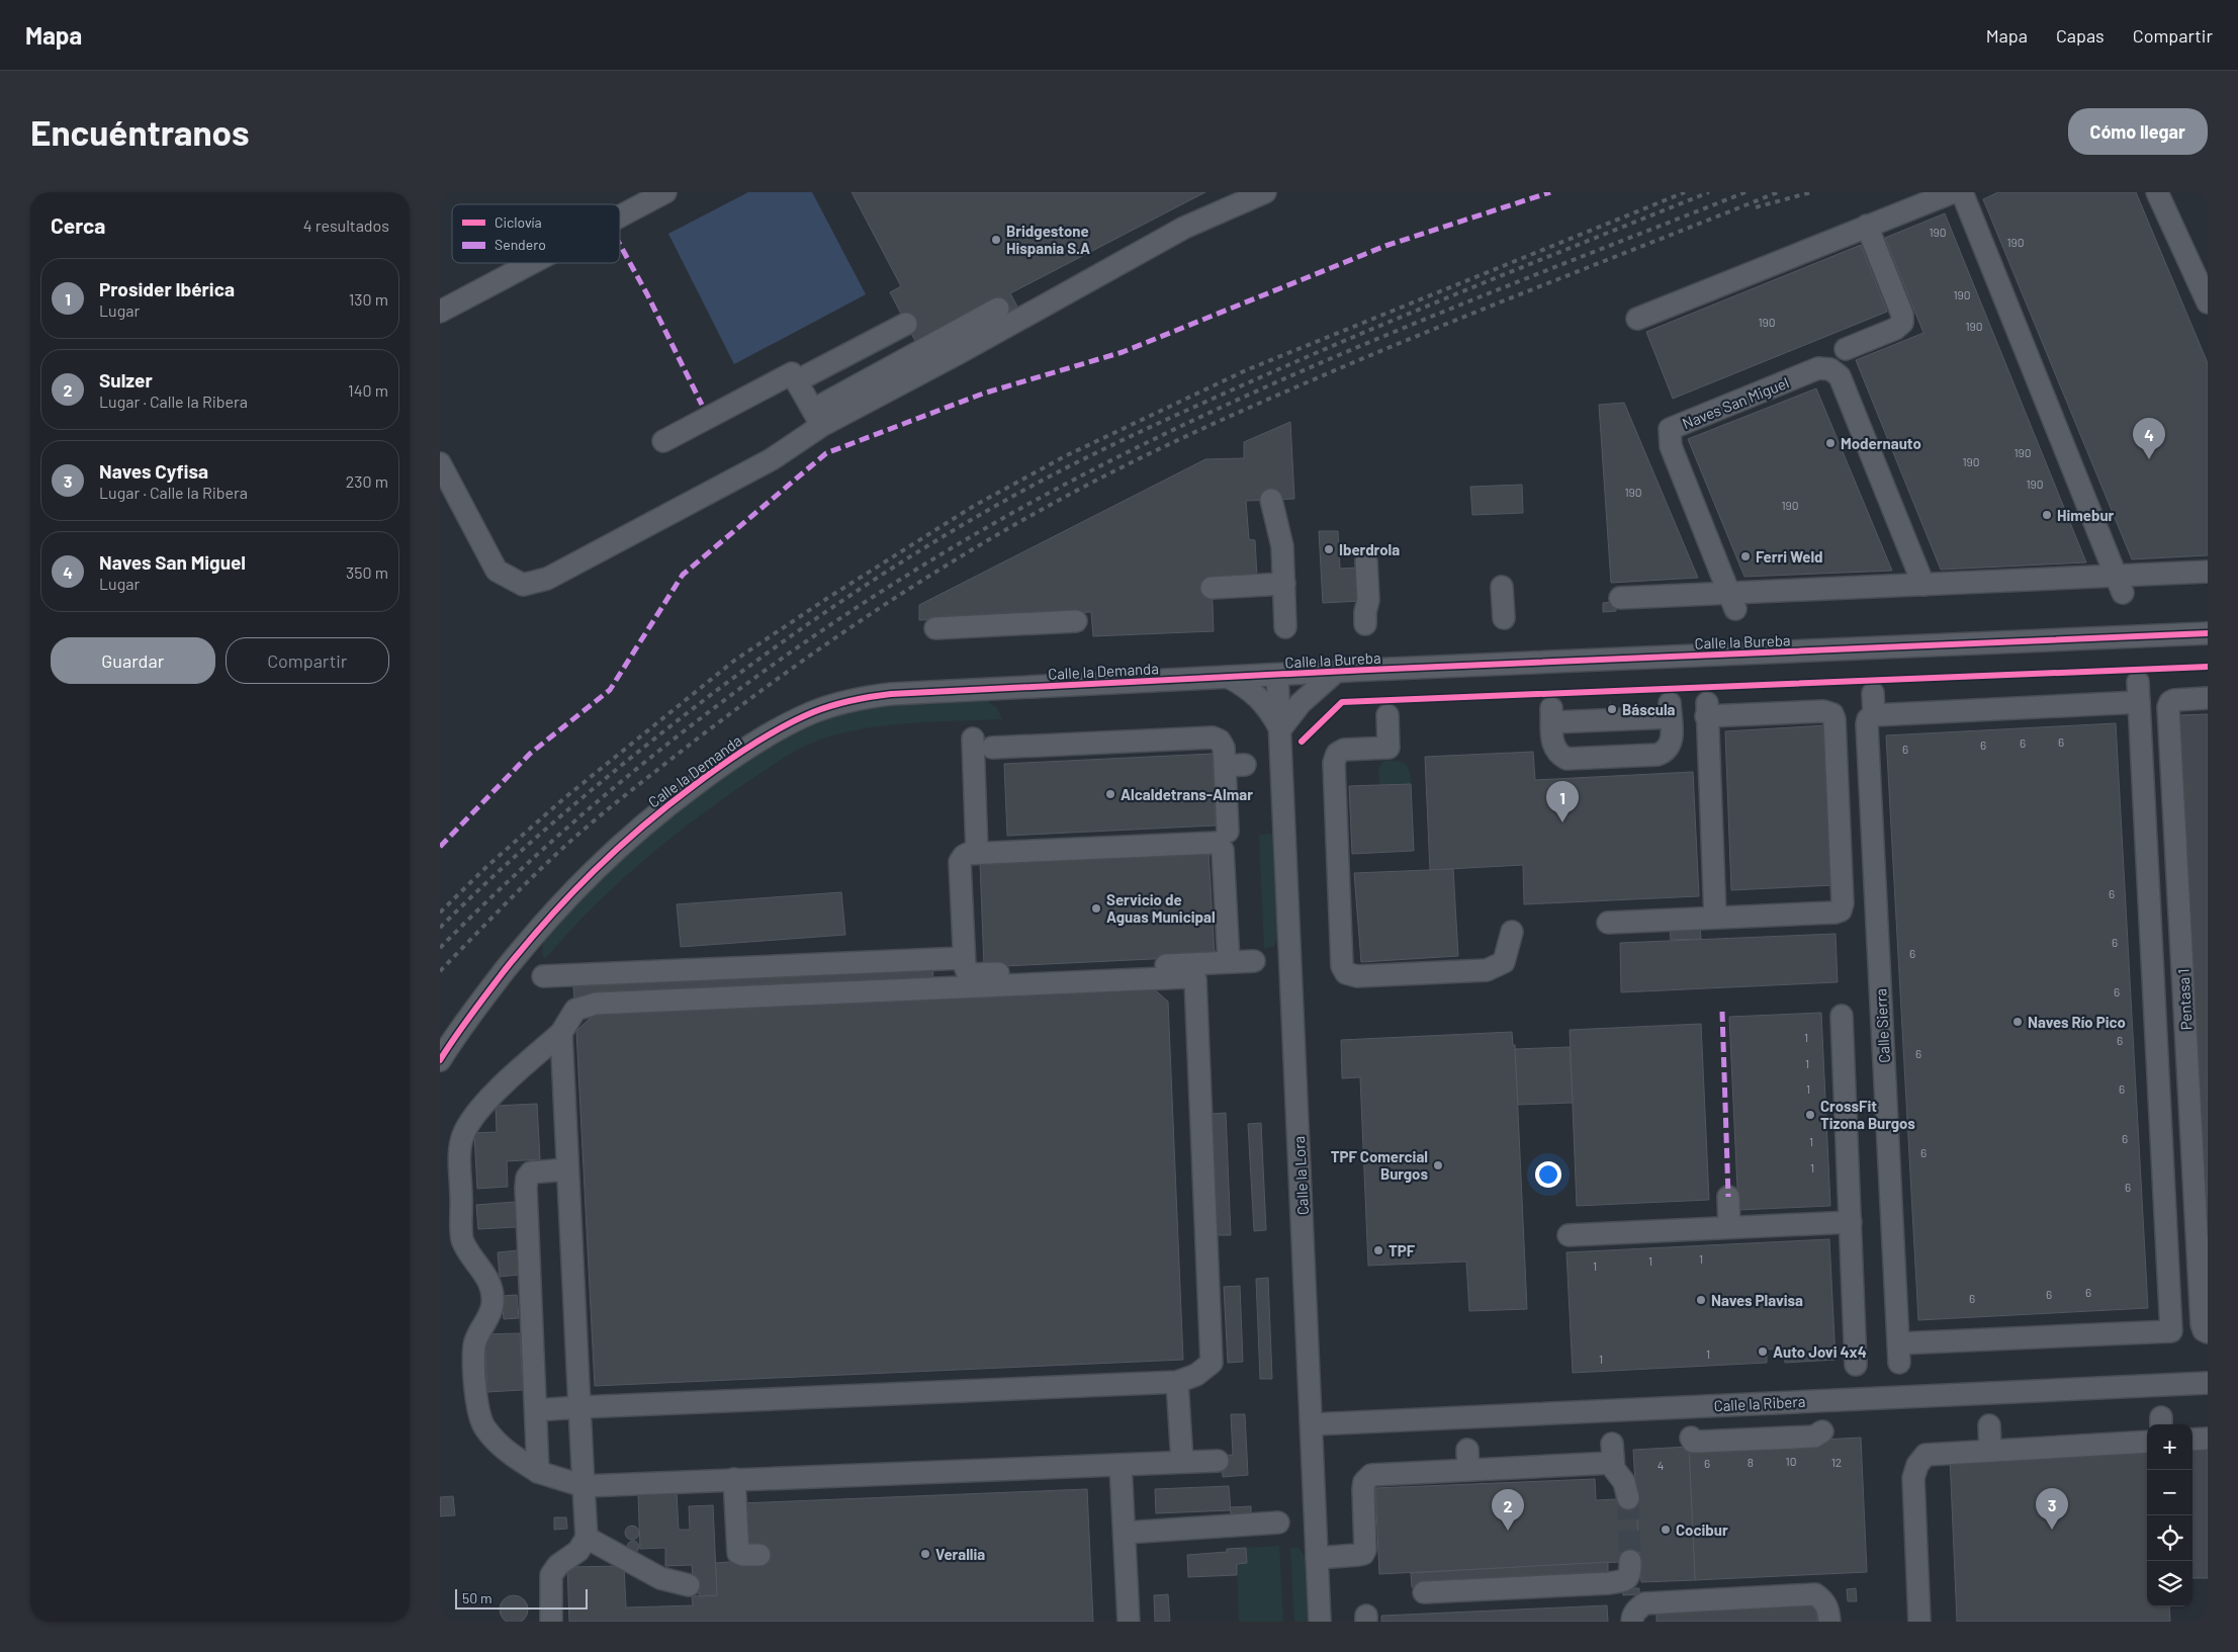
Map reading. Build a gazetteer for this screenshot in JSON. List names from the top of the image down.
{
  "streets": {
    "street": [
      "Naves San Miguel",
      "Calle la Bureba",
      "Calle la Demanda",
      "Pentasa 1",
      "Calle Sierra",
      "Calle la Lora",
      "Calle la Ribera"
    ]
  },
  "crossings": [
    ["Calle la Bureba", "Calle la Demanda"],
    ["Calle la Bureba", "Calle la Lora"],
    ["Calle la Demanda", "Calle la Lora"],
    ["Calle la Lora", "Calle la Ribera"]
  ],
  "places": [
    "Bridgestone Hispania S.A",
    "Modernauto",
    "Himebur",
    "Iberdrola",
    "Ferri Weld",
    "Báscula",
    "Alcaldetrans-Almar",
    "Servicio de Aguas Municipal",
    "Naves Río Pico",
    "CrossFit Tizona Burgos",
    "TPF Comercial Burgos",
    "TPF",
    "Naves Plavisa",
    "Auto Jovi 4x4",
    "Cocibur",
    "Verallia"
  ],
  "house_numbers": [
    "190",
    "190",
    "190",
    "190",
    "190",
    "190",
    "190",
    "190",
    "190",
    "190",
    "6",
    "6",
    "6",
    "6",
    "6",
    "6",
    "6",
    "6",
    "1",
    "6",
    "6",
    "1",
    "1",
    "6",
    "6",
    "1",
    "6",
    "1",
    "6",
    "1",
    "1",
    "1",
    "6",
    "6",
    "6",
    "1",
    "1",
    "10",
    "8",
    "12",
    "6",
    "4"
  ],
  "legend": ["Ciclovía", "Sendero"],
  "scale_bar": "50 m",
  "page": {
    "header": "Mapa",
    "nav": ["Mapa", "Capas", "Compartir"],
    "buttons": [
      "Cómo llegar",
      ["Guardar", "Compartir"]
    ],
    "title": "Encuéntranos",
    "heading": ["Cerca", "4 resultados"],
    "list": [
      {
        "mark": "1",
        "name": "Prosider Ibérica",
        "note": "Lugar",
        "value": "130 m"
      },
      {
        "mark": "2",
        "name": "Sulzer",
        "note": "Lugar · Calle la Ribera",
        "value": "140 m"
      },
      {
        "mark": "3",
        "name": "Naves Cyfisa",
        "note": "Lugar · Calle la Ribera",
        "value": "230 m"
      },
      {
        "mark": "4",
        "name": "Naves San Miguel",
        "note": "Lugar",
        "value": "350 m"
      }
    ],
    "pins": [
      "4",
      "1",
      "3",
      "2"
    ],
    "map_buttons": ["+", "−"],
    "scale": "50 m"
  }
}
